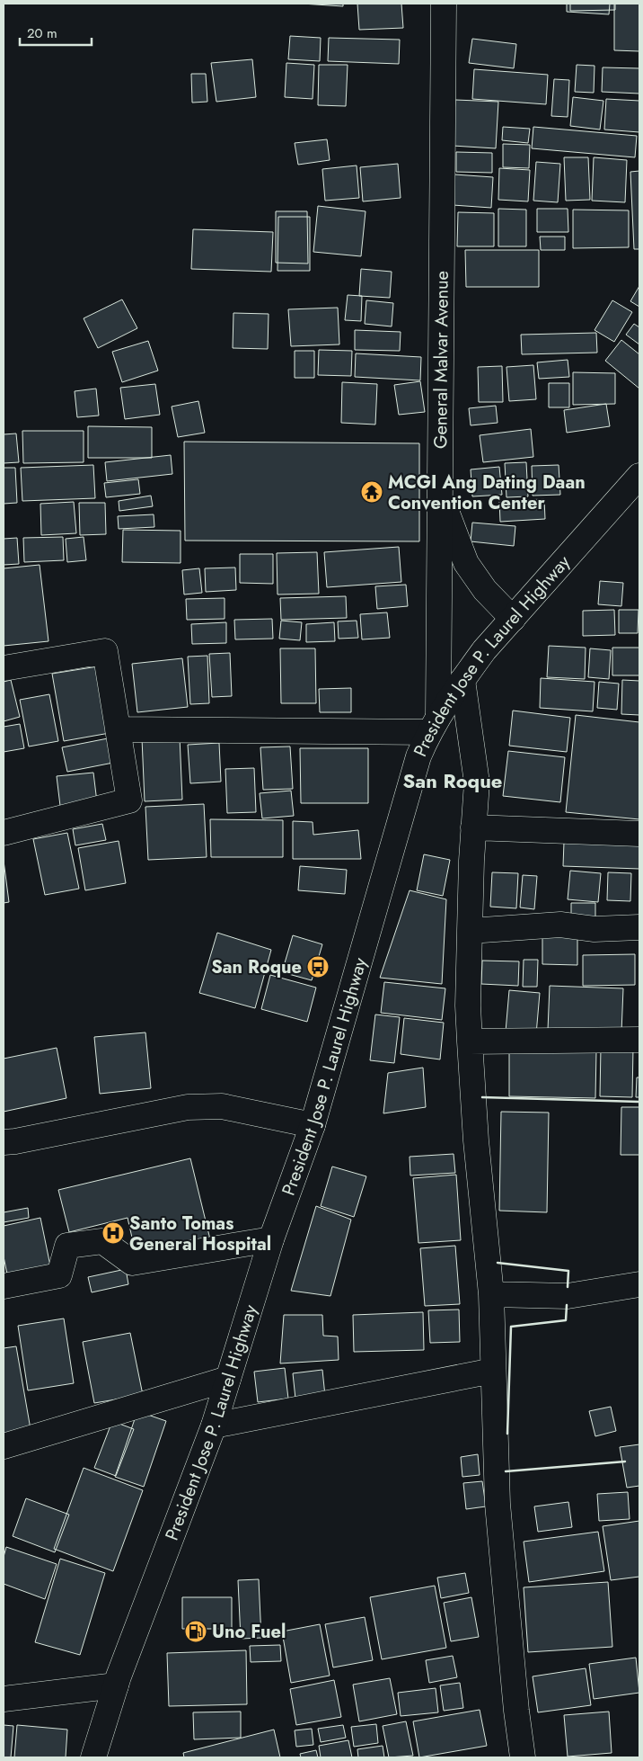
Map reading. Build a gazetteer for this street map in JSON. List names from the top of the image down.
{
  "streets": {
    "main road": ["General Malvar Avenue", "President Jose P. Laurel Highway"]
  },
  "crossings": [
    ["General Malvar Avenue", "President Jose P. Laurel Highway"]
  ],
  "districts": ["San Roque"],
  "places": {
    "temple": ["MCGI Ang Dating Daan Convention Center"],
    "bus stop": ["San Roque"],
    "hospital": ["Santo Tomas General Hospital"],
    "fuel station": ["Uno Fuel"]
  },
  "scale_bar": "20 m"
}
